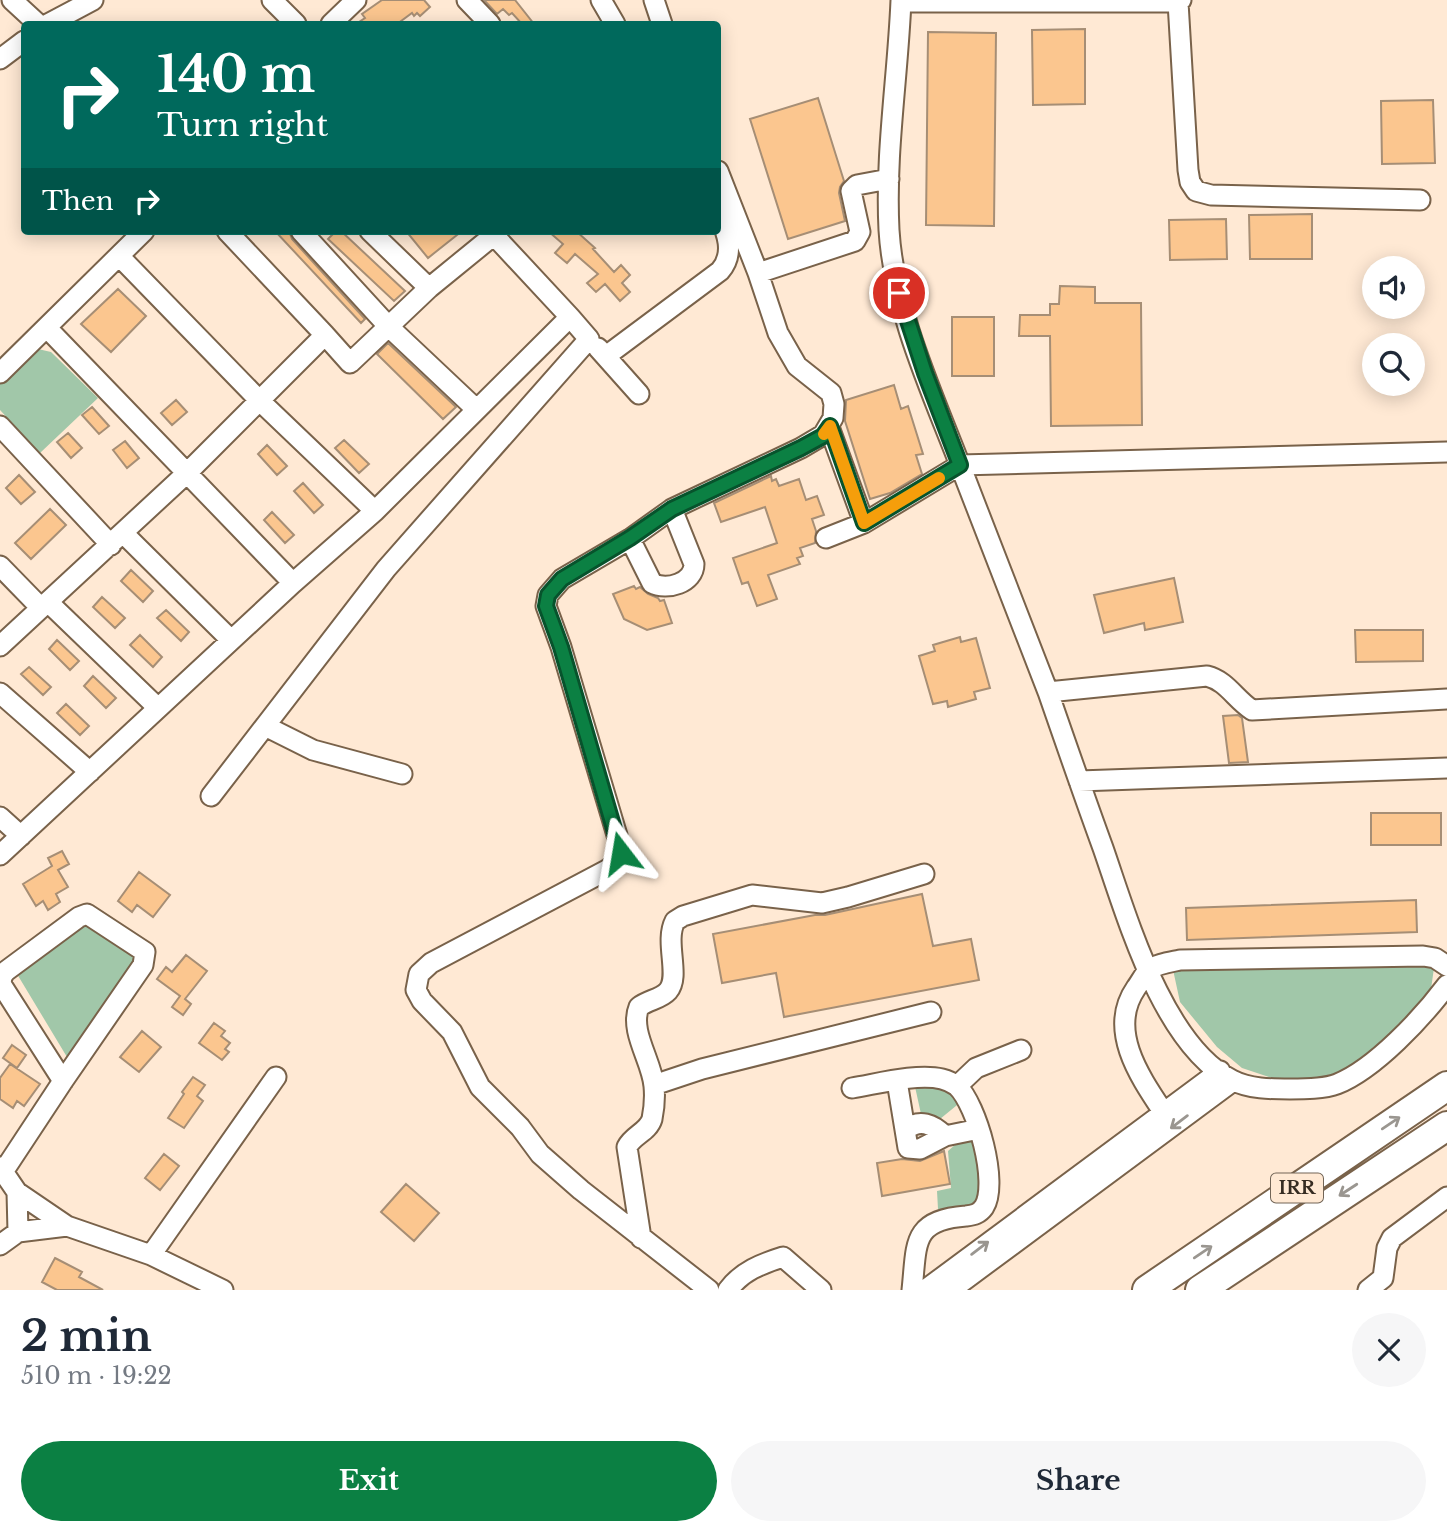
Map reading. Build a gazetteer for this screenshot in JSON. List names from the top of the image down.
{
  "streets": {
    "highway": ["IRR"]
  },
  "page": {
    "turn": ["140 m", "Turn right"],
    "then": "Then",
    "heading": ["2 min", "510 m · 19:22"],
    "buttons": ["Exit", "Share"]
  }
}
